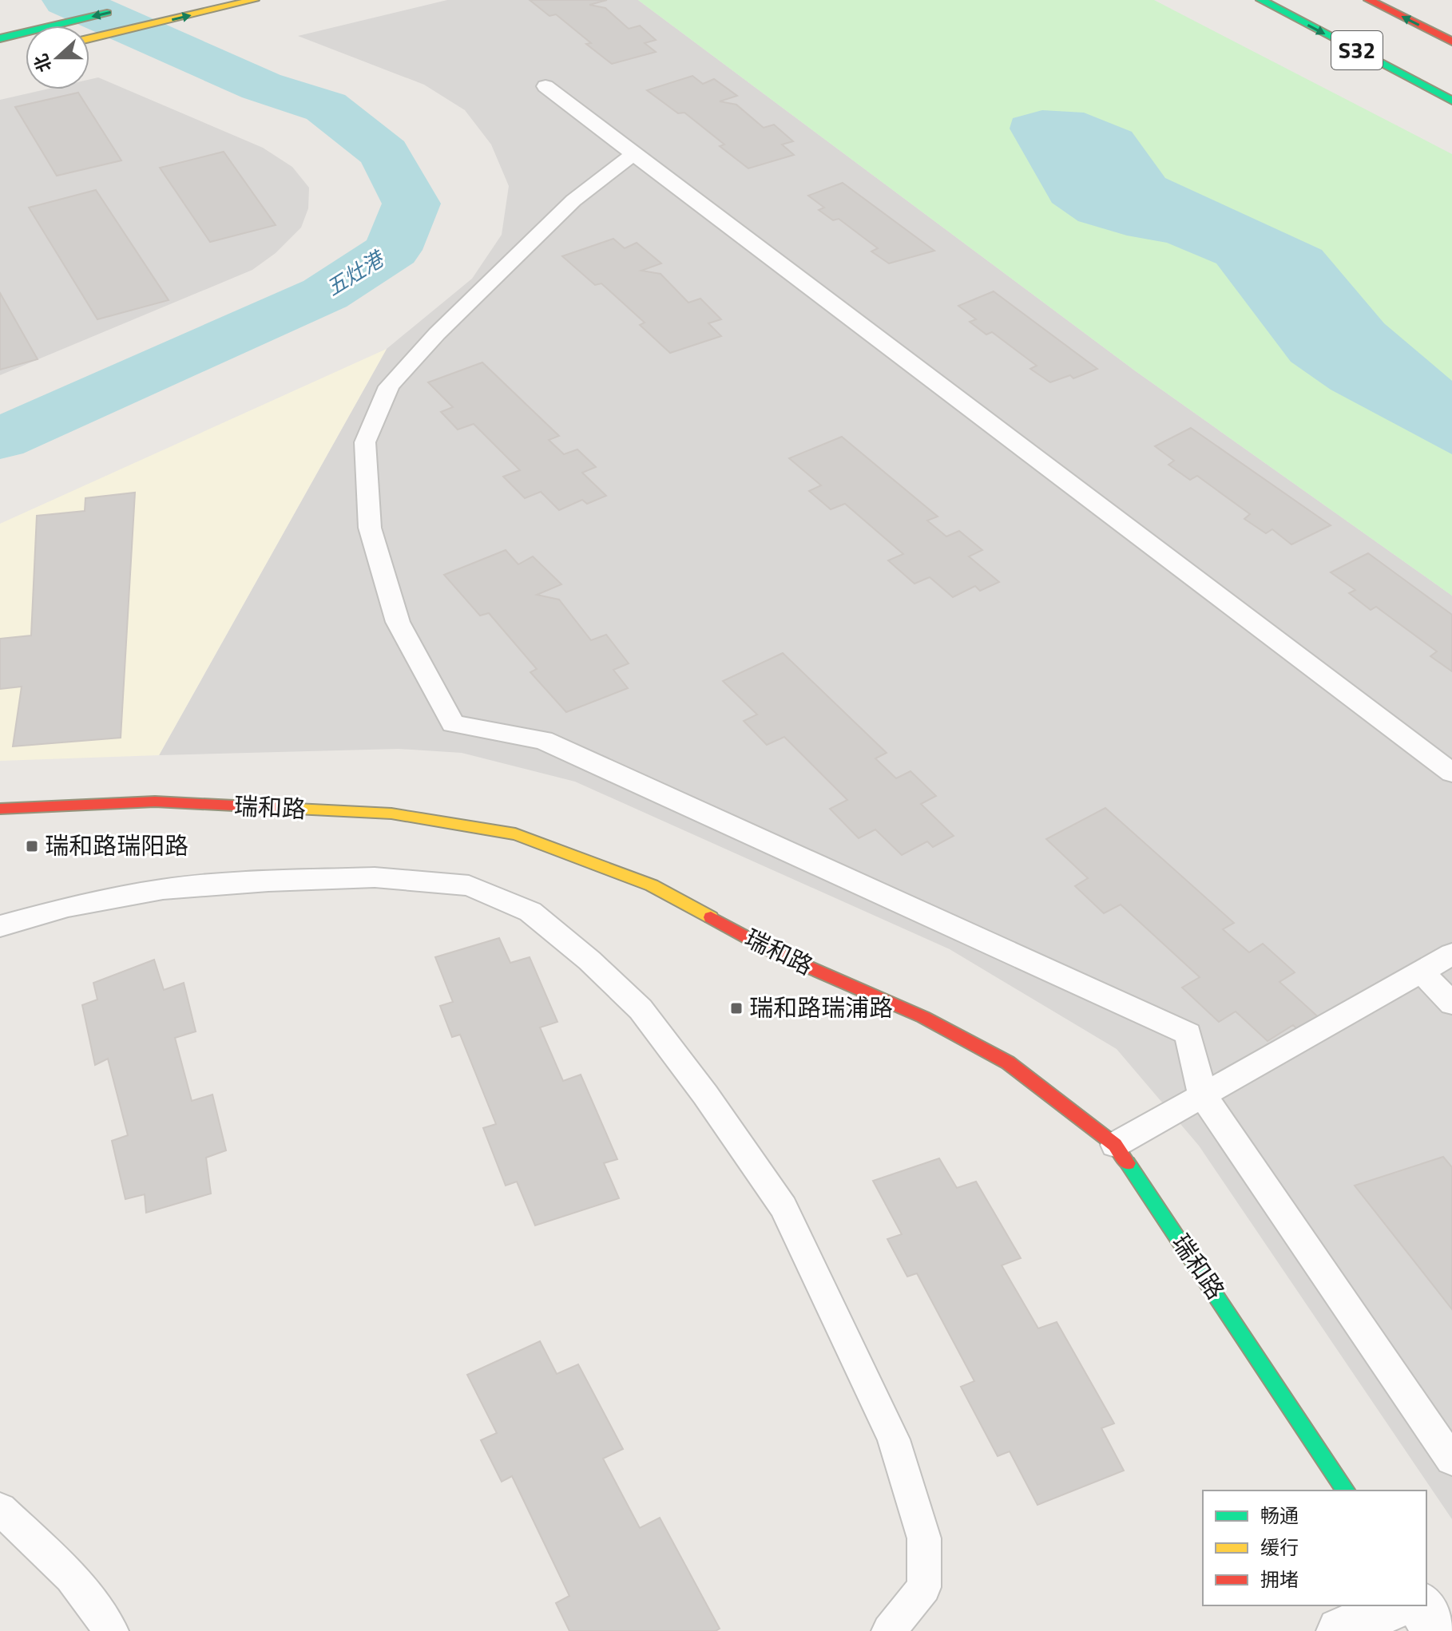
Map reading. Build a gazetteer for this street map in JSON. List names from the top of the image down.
{
  "streets": {
    "main road": ["S32", "瑞和路"]
  },
  "water": ["五灶港"],
  "places": {
    "transit": ["瑞和路瑞阳路", "瑞和路瑞浦路"]
  },
  "legend": ["畅通", "缓行", "拥堵"],
  "north": "left"
}
